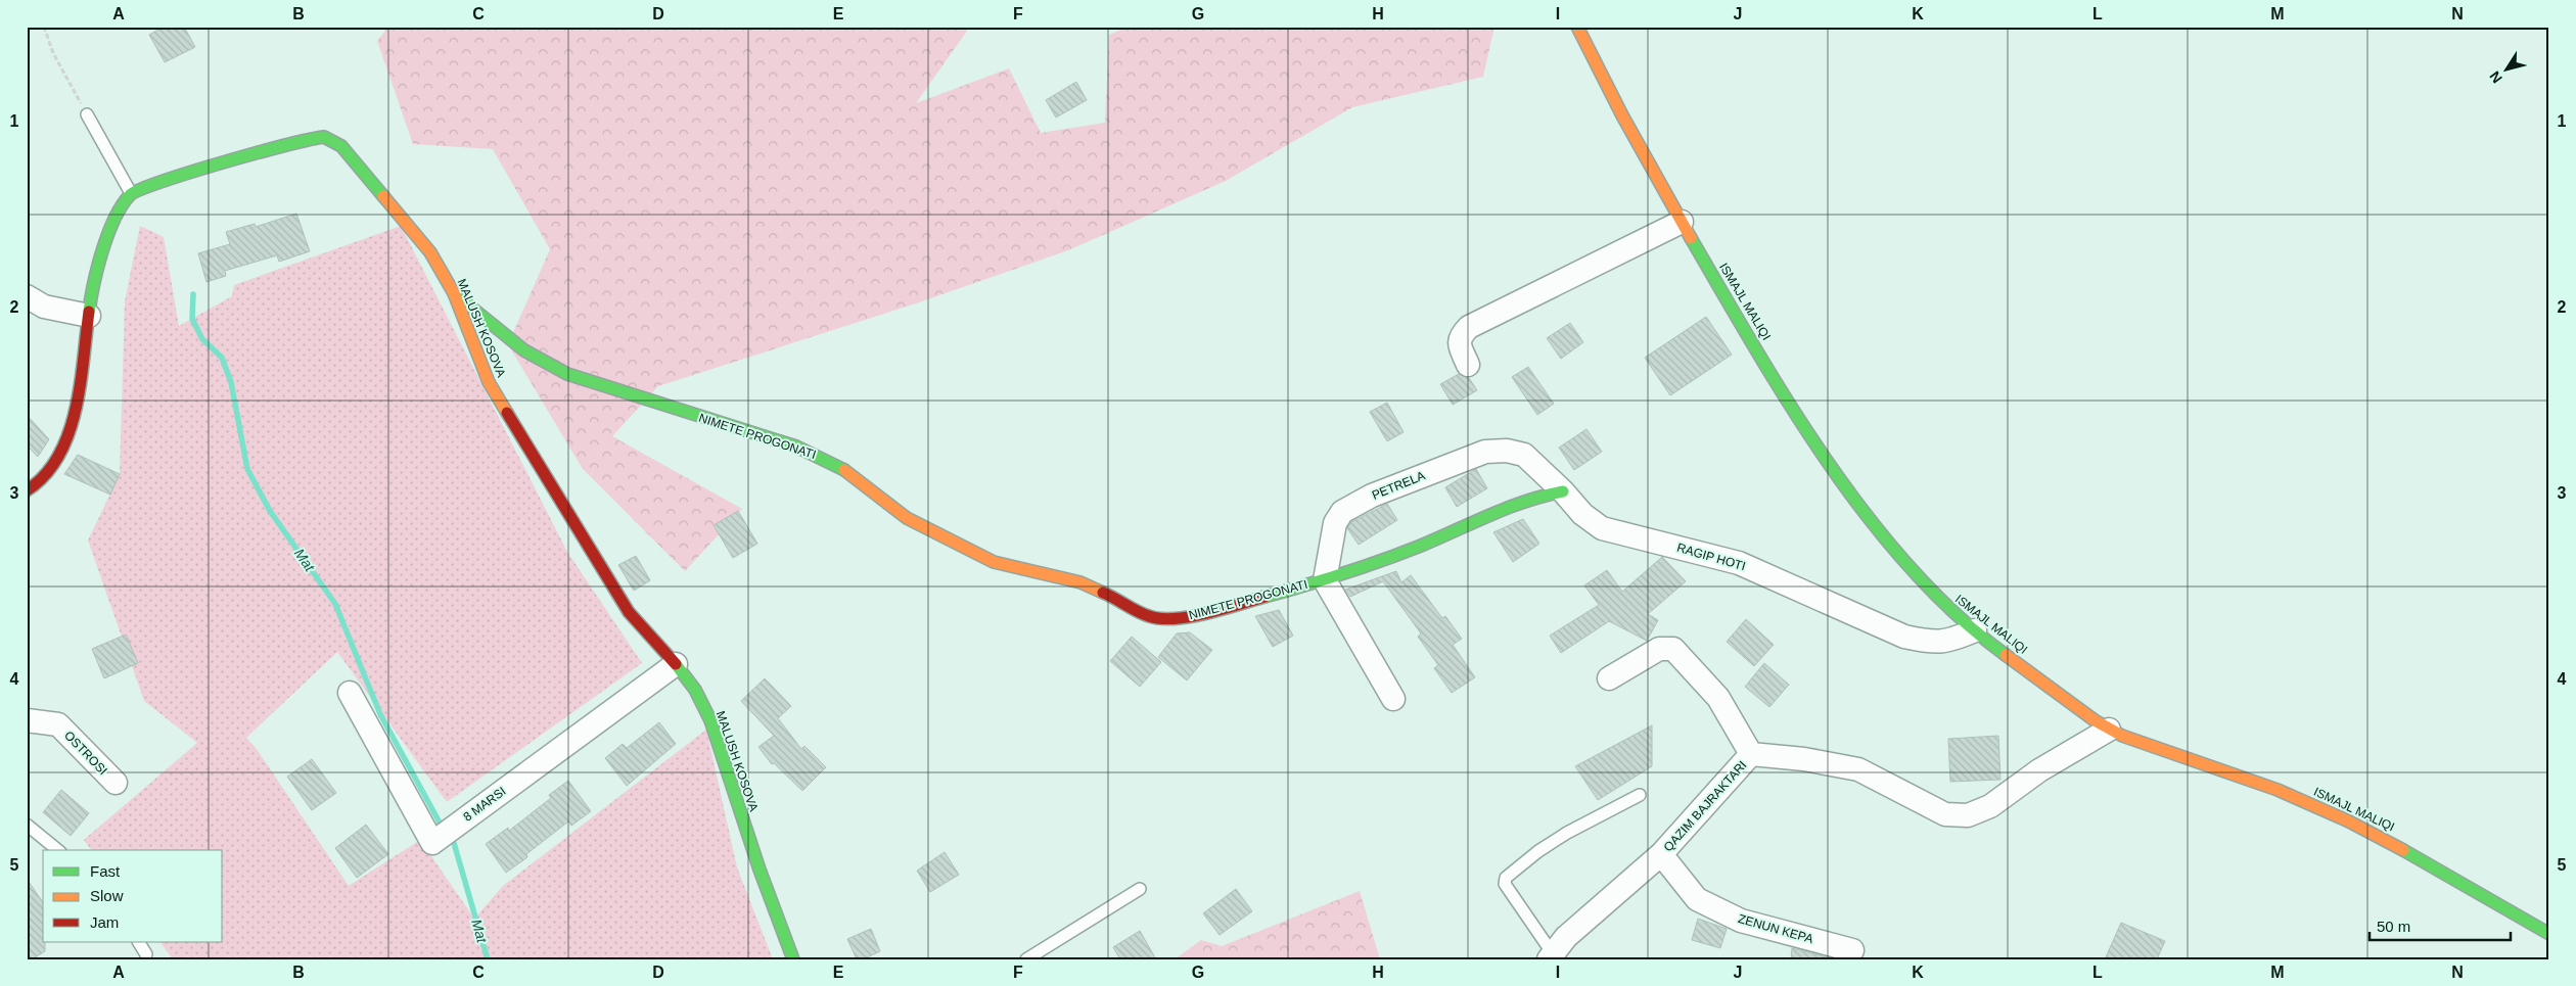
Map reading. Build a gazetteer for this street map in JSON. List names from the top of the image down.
{
  "streets": {
    "street": [
      "ISMAJL MALIQI",
      "MALUSH KOSOVA",
      "NIMETE PROGONATI",
      "PETRELA",
      "RAGIP HOTI",
      "OSTROSI",
      "8 MARSI",
      "QAZIM BAJRAKTARI",
      "ZENUN KEPA"
    ]
  },
  "crossings": [
    ["ISMAJL MALIQI", "RAGIP HOTI"],
    ["ISMAJL MALIQI", "QAZIM BAJRAKTARI"],
    ["MALUSH KOSOVA", "NIMETE PROGONATI"],
    ["MALUSH KOSOVA", "8 MARSI"],
    ["NIMETE PROGONATI", "PETRELA"],
    ["NIMETE PROGONATI", "RAGIP HOTI"],
    ["PETRELA", "RAGIP HOTI"],
    ["QAZIM BAJRAKTARI", "ZENUN KEPA"]
  ],
  "water": ["Mat"],
  "legend": ["Fast", "Slow", "Jam"],
  "scale_bar": "50 m",
  "north": "bottom left",
  "grid": {
    "columns": [
      "A",
      "B",
      "C",
      "D",
      "E",
      "F",
      "G",
      "H",
      "I",
      "J",
      "K",
      "L",
      "M",
      "N"
    ],
    "rows": [
      "1",
      "2",
      "3",
      "4",
      "5"
    ]
  }
}
